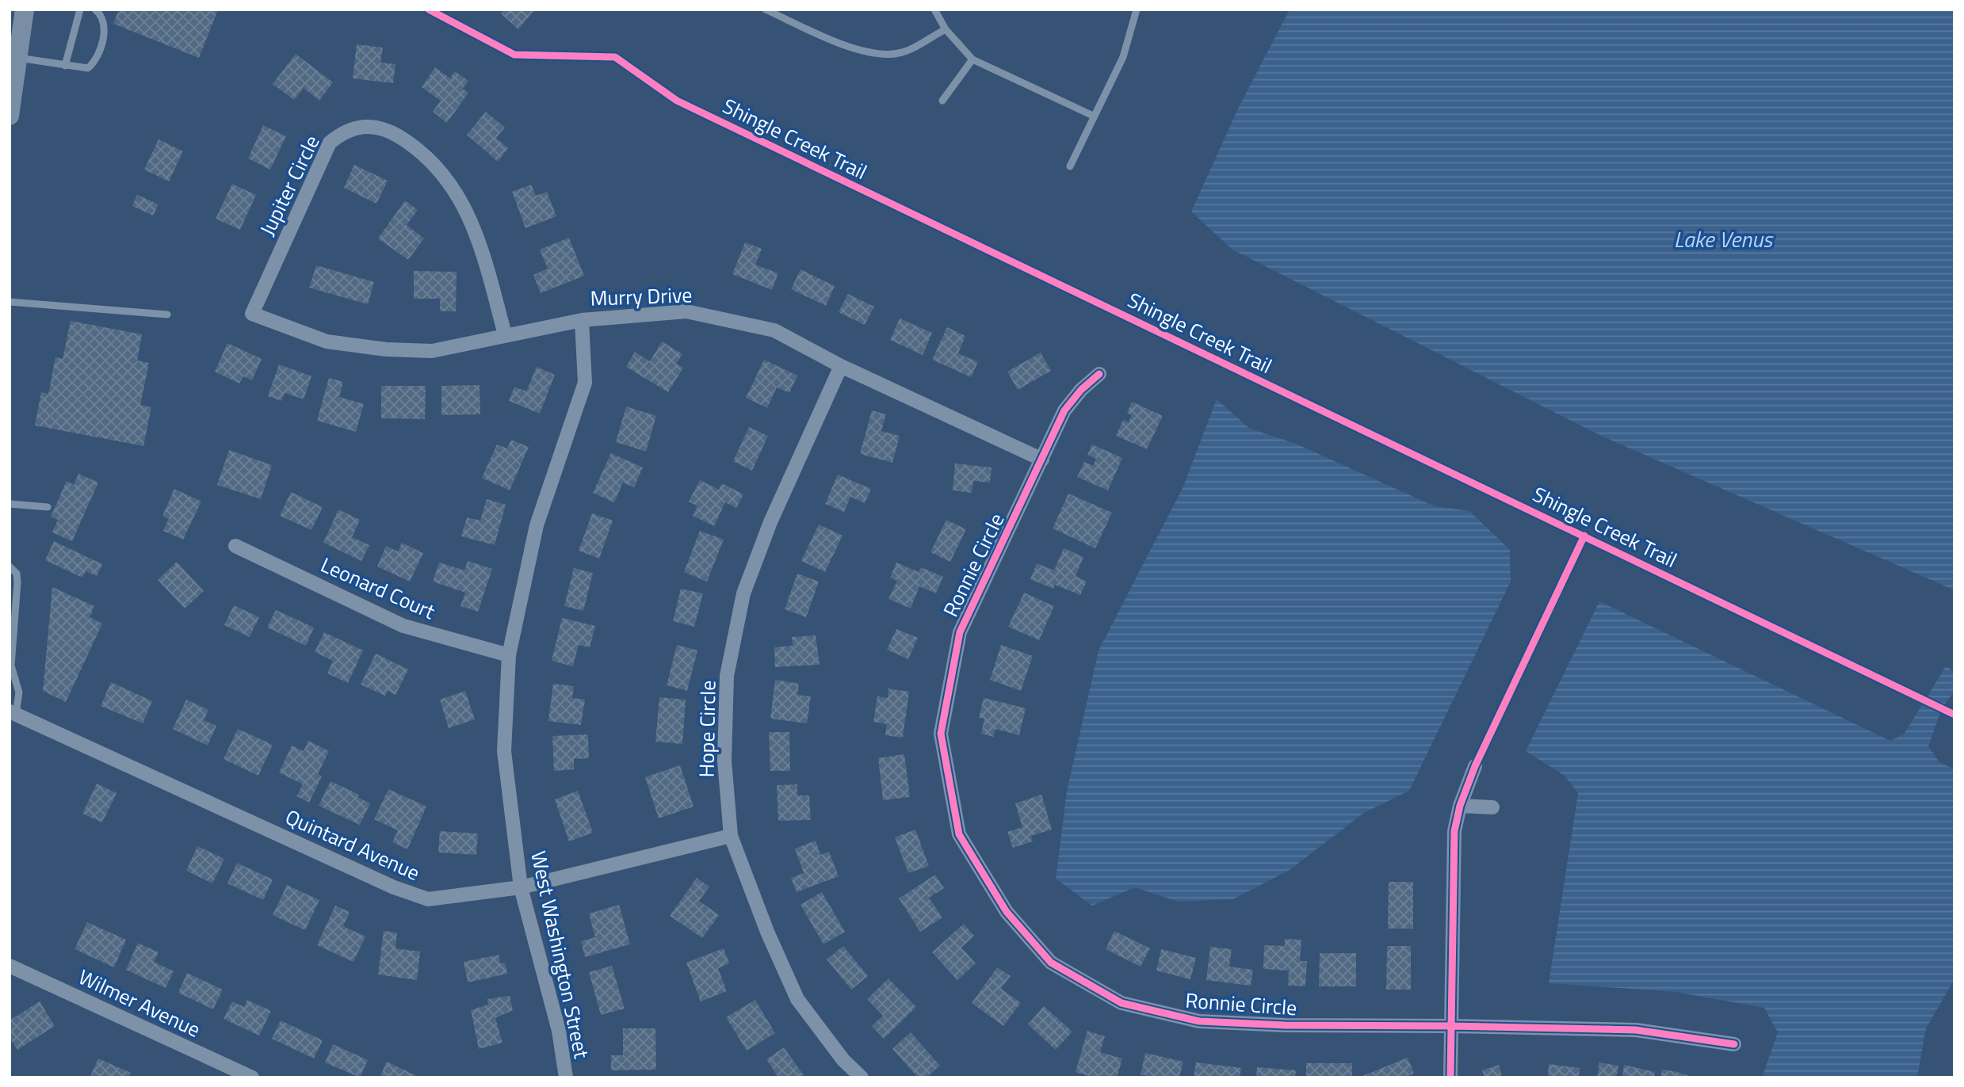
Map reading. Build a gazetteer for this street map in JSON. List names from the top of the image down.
{
  "streets": {
    "street": [
      "Jupiter Circle",
      "Murry Drive",
      "Ronnie Circle",
      "Leonard Court",
      "Hope Circle",
      "Quintard Avenue",
      "West Washington Street",
      "Wilmer Avenue"
    ],
    "cycle path": ["Shingle Creek Trail"]
  },
  "crossings": [
    ["Jupiter Circle", "Murry Drive"],
    ["Murry Drive", "Ronnie Circle"],
    ["Murry Drive", "Hope Circle"],
    ["Murry Drive", "West Washington Street"],
    ["Leonard Court", "West Washington Street"],
    ["Hope Circle", "Quintard Avenue"],
    ["Quintard Avenue", "West Washington Street"]
  ],
  "water": ["Lake Venus"]
}
